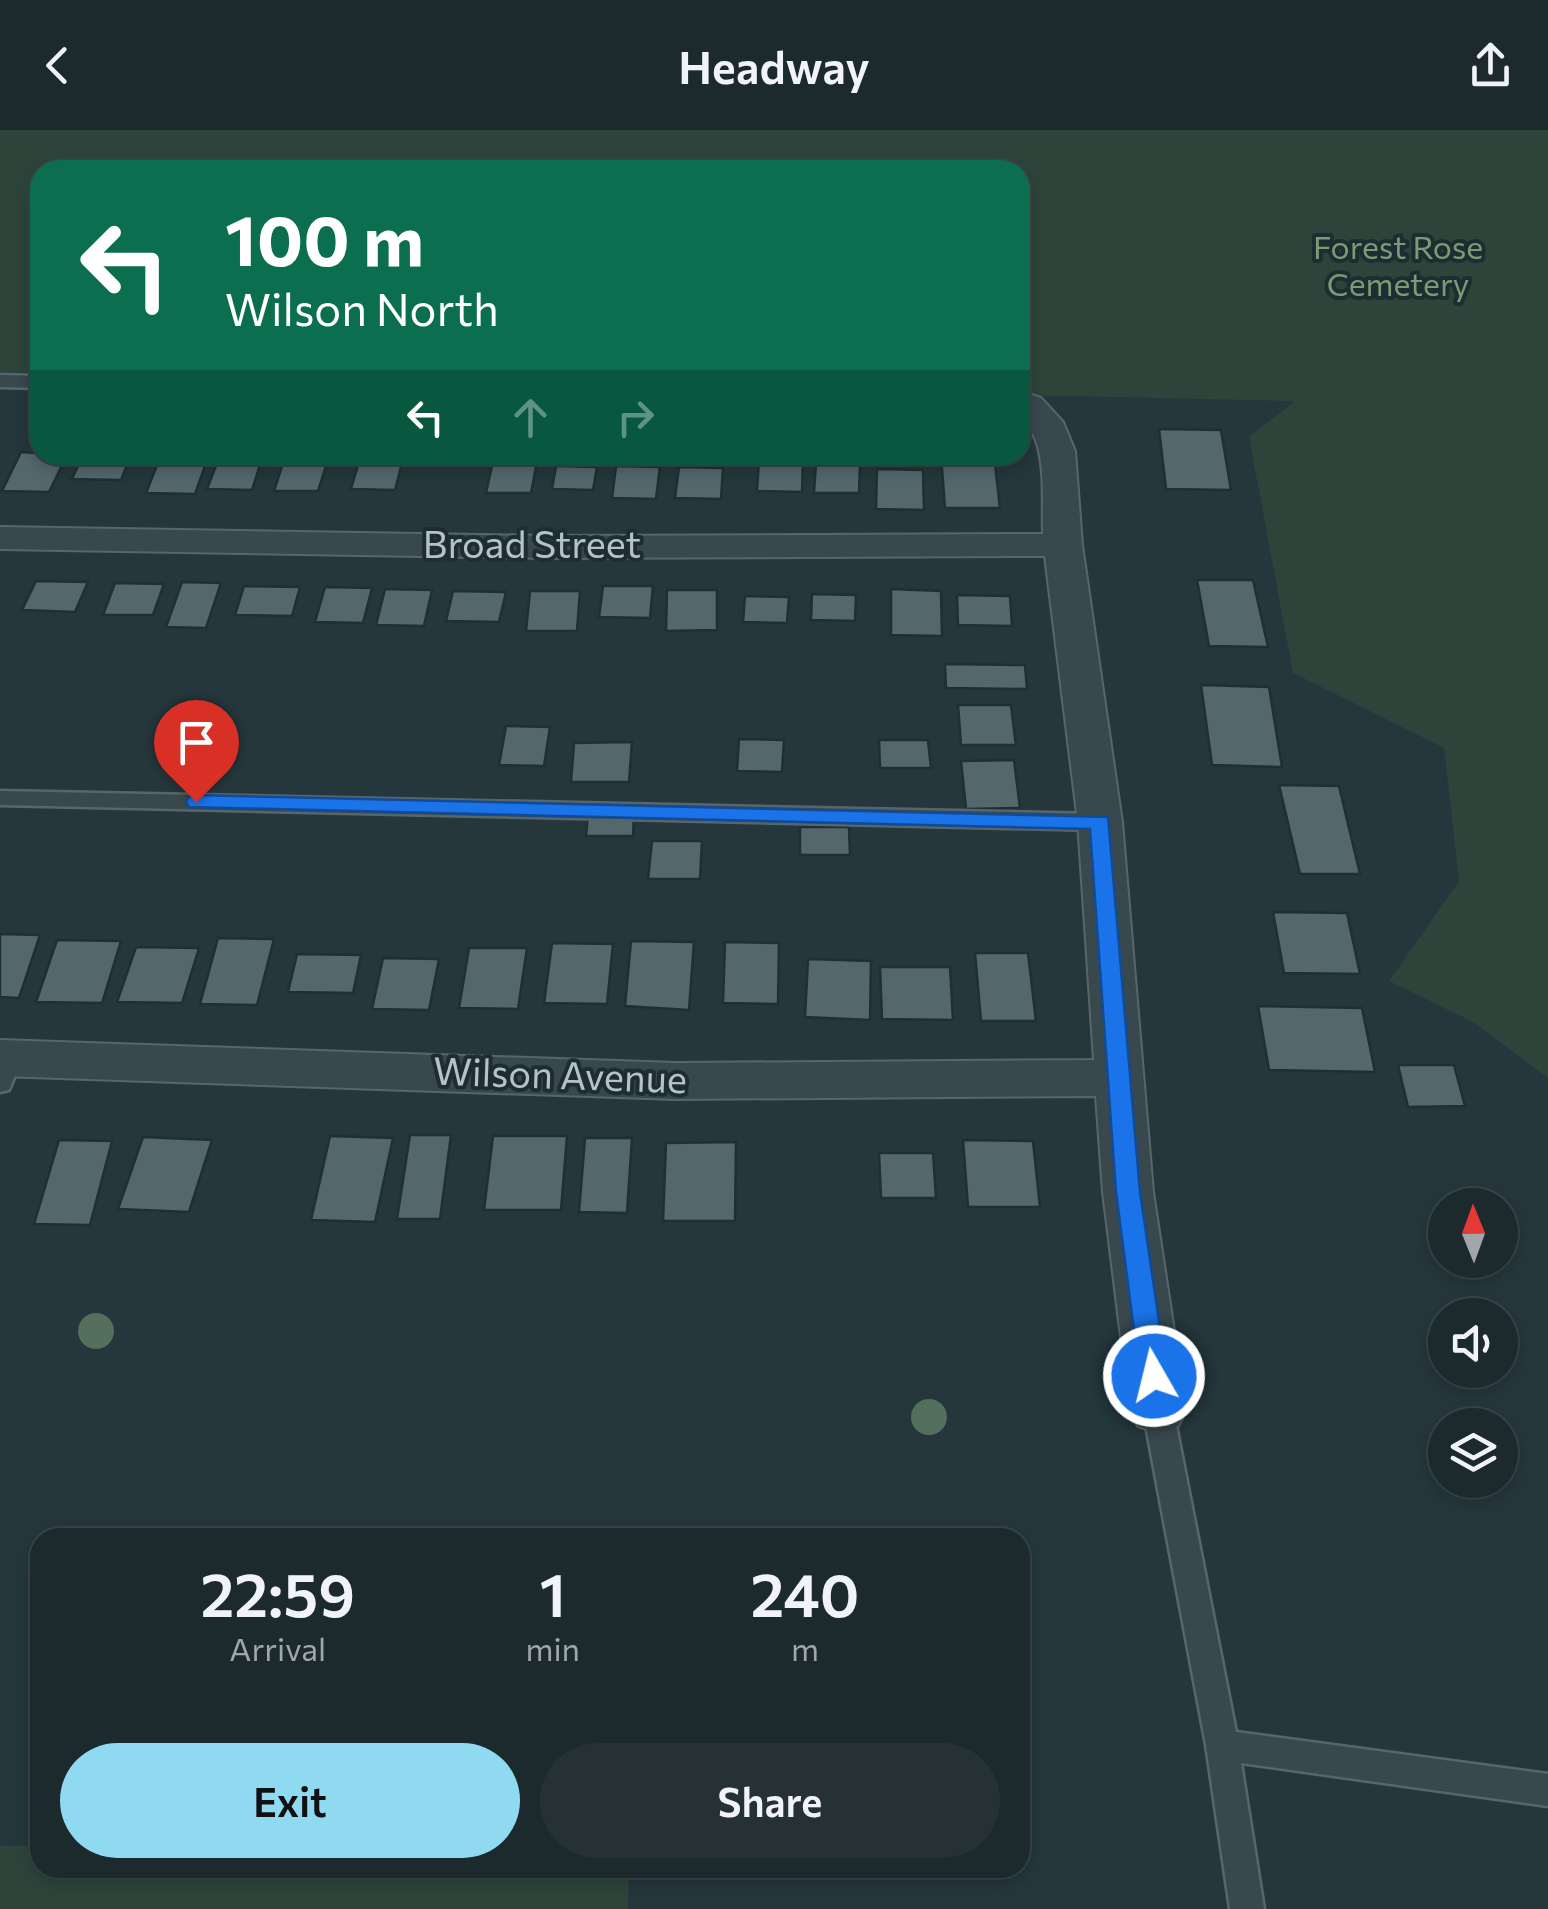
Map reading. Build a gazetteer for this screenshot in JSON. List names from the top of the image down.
{
  "streets": {
    "street": ["Broad Street", "Wilson Avenue"]
  },
  "parks": ["Forest Rose Cemetery"],
  "north": "top",
  "page": {
    "header": "Headway",
    "turn": ["100 m", "Wilson North"],
    "eta": [
      "22:59",
      "Arrival",
      "1",
      "min",
      "240",
      "m"
    ],
    "buttons": ["Exit", "Share"]
  }
}
